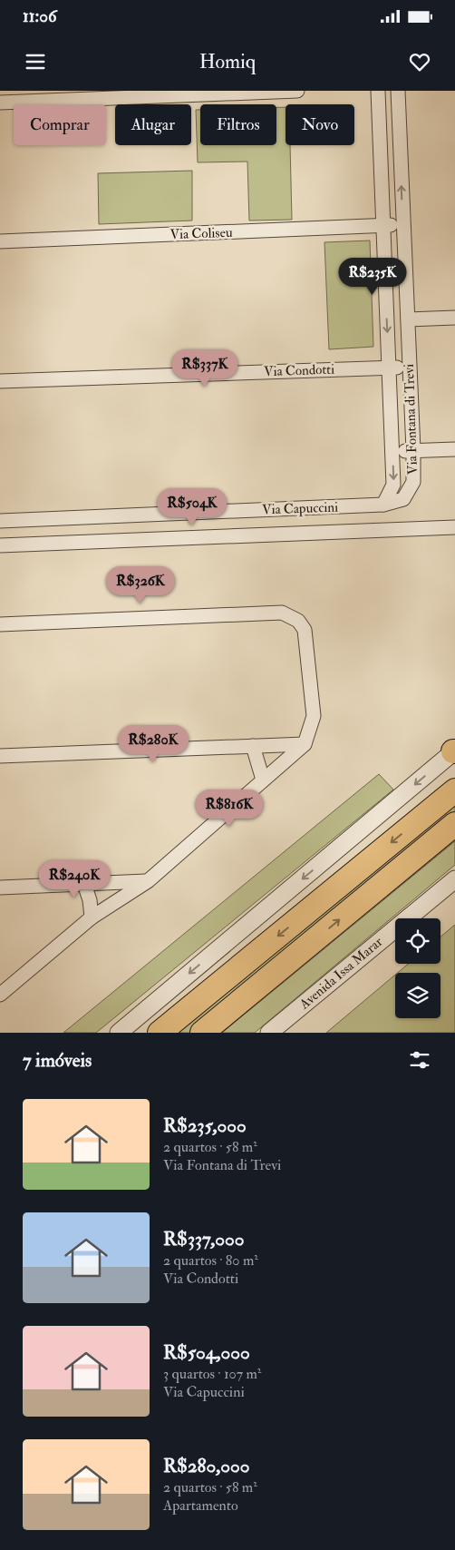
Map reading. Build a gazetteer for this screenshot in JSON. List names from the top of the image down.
{
  "streets": {
    "street": [
      "Via Coliseu",
      "Via Condotti",
      "Via Fontana di Trevi",
      "Via Capuccini",
      "Avenida Issa Marar"
    ]
  },
  "crossings": [
    ["Via Coliseu", "Via Fontana di Trevi"],
    ["Via Condotti", "Via Fontana di Trevi"],
    ["Via Fontana di Trevi", "Via Capuccini"]
  ],
  "page": {
    "status": "11:06",
    "header": "Homiq",
    "chip": [
      "Comprar",
      "Alugar",
      "Filtros",
      "Novo"
    ],
    "price": [
      "R$235K",
      "R$337K",
      "R$504K",
      "R$326K",
      "R$280K",
      "R$816K",
      "R$240K"
    ],
    "heading": "7 imóveis",
    "list": [
      {
        "name": "R$235,000",
        "note": "2 quartos · 58 m² · Via Fontana di Trevi"
      },
      {
        "name": "R$337,000",
        "note": "2 quartos · 80 m² · Via Condotti"
      },
      {
        "name": "R$504,000",
        "note": "3 quartos · 107 m² · Via Capuccini"
      },
      {
        "name": "R$280,000",
        "note": "2 quartos · 58 m² · Apartamento"
      }
    ]
  }
}
